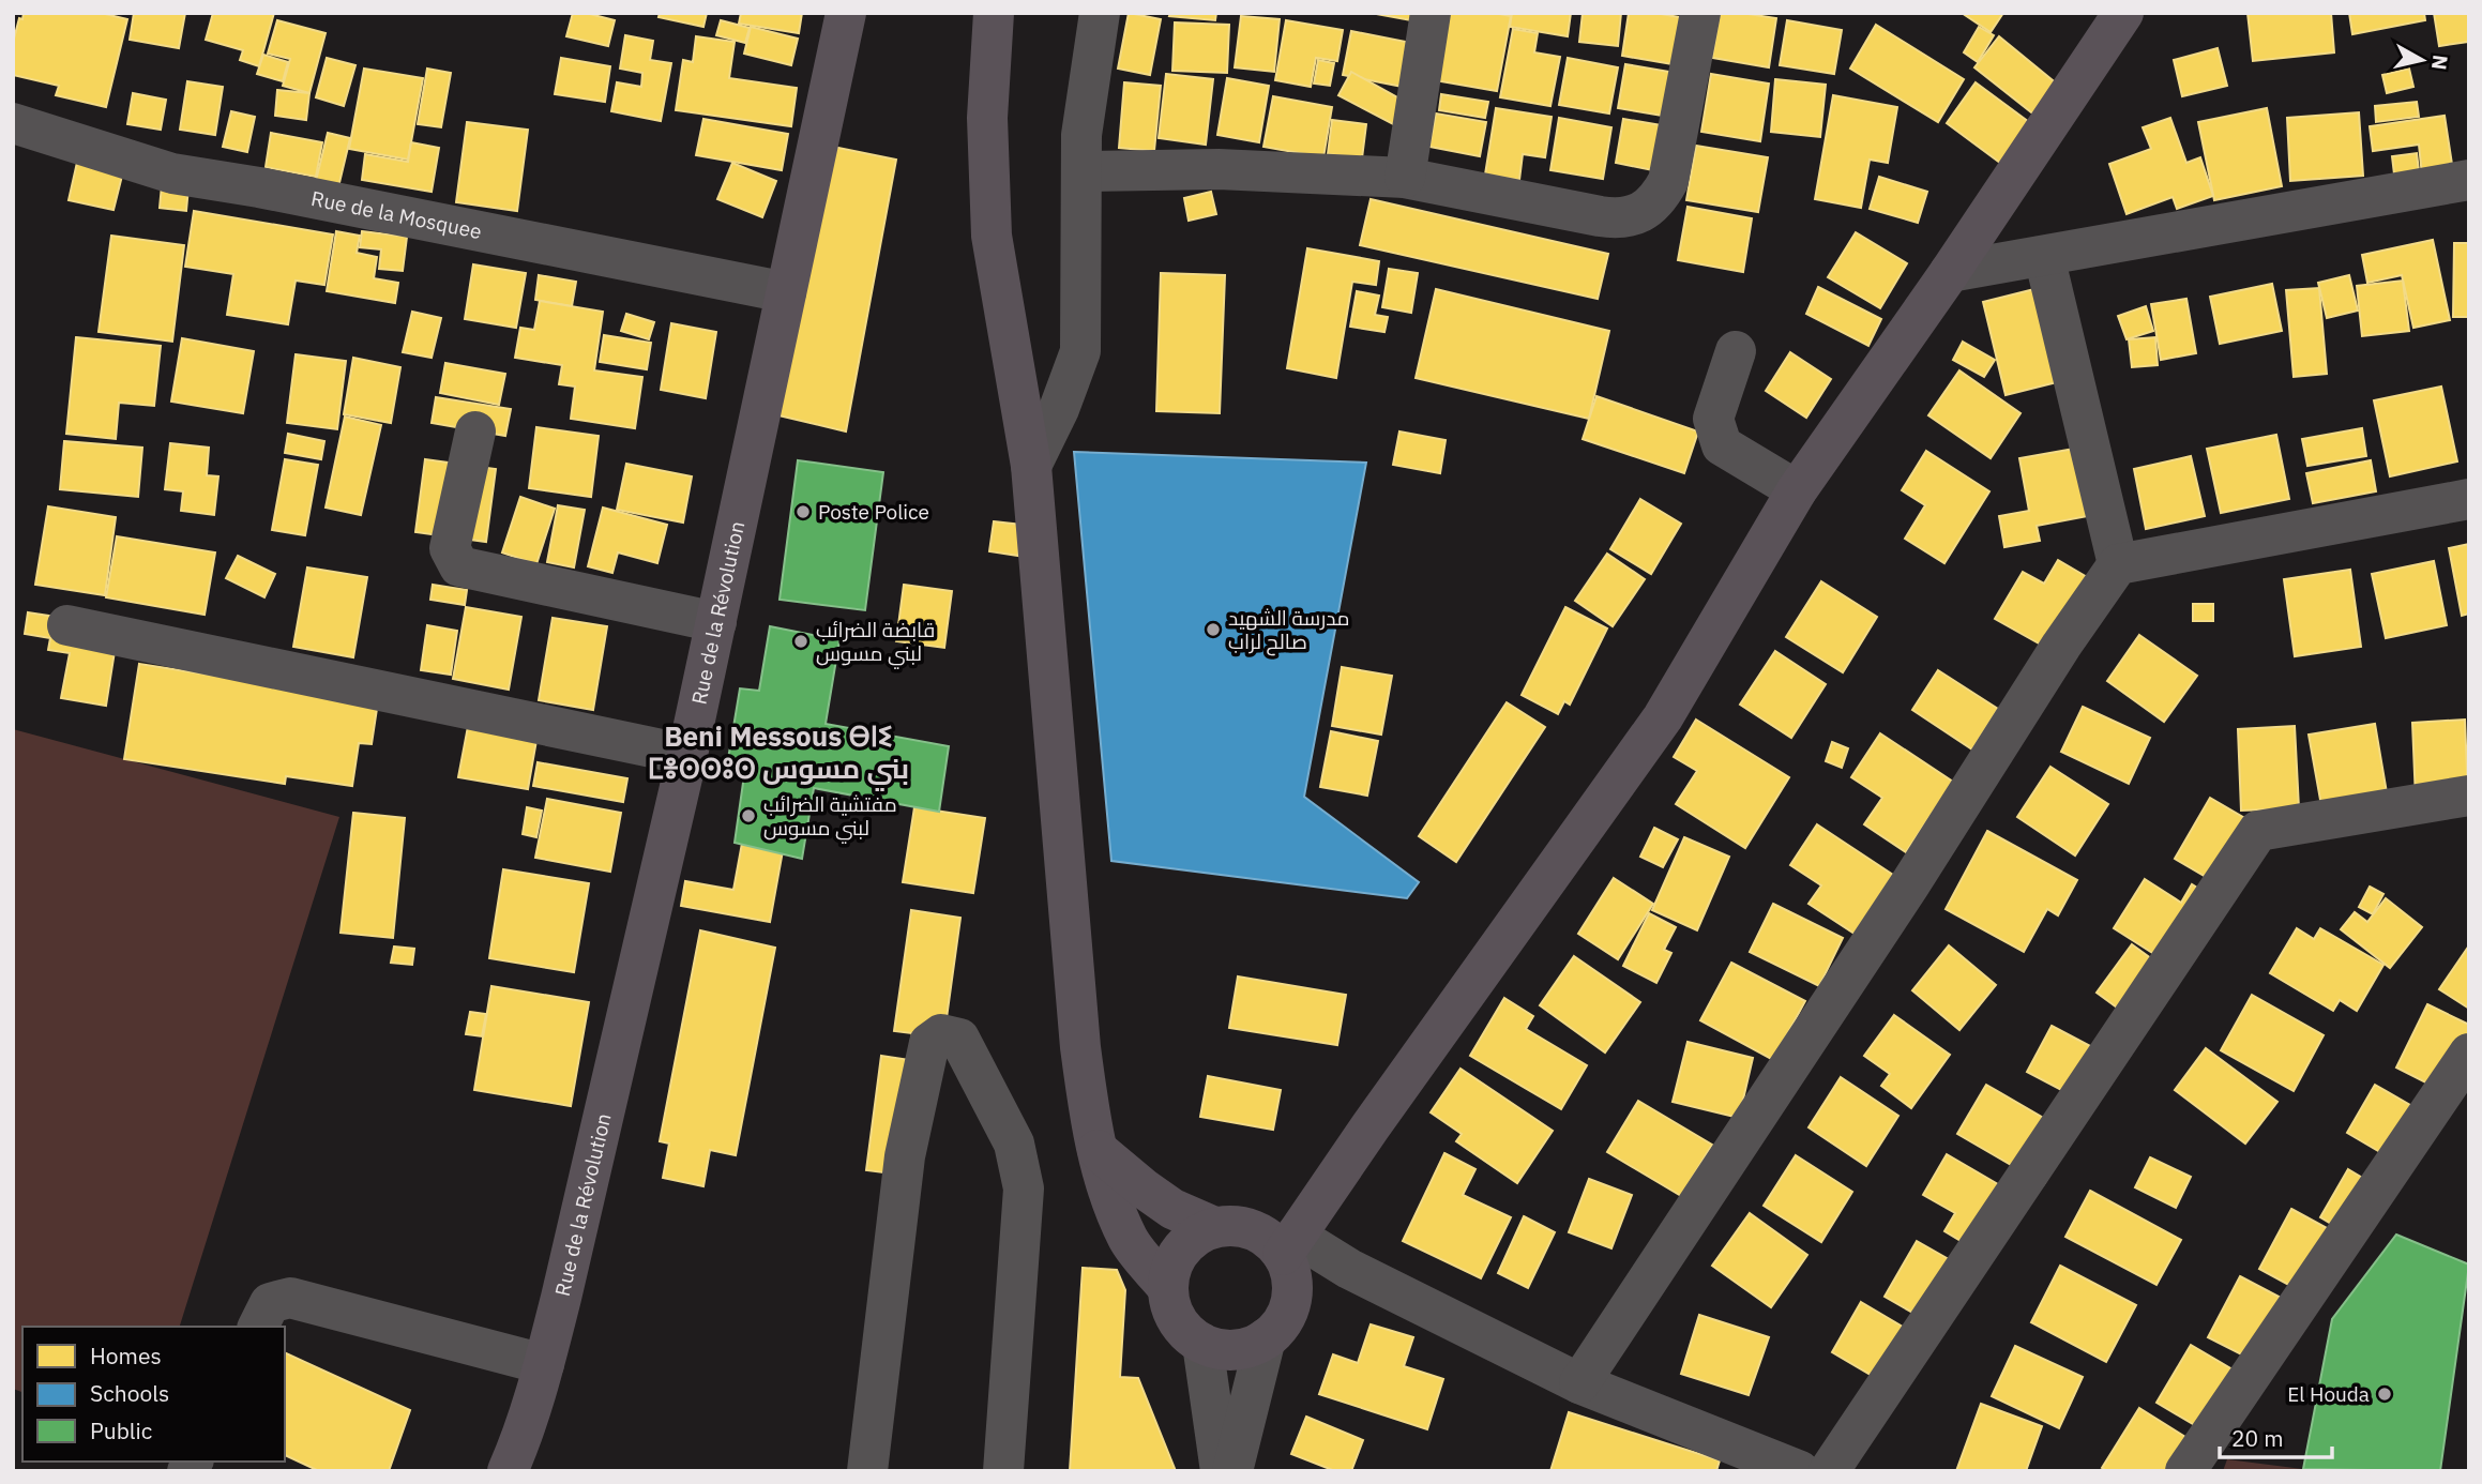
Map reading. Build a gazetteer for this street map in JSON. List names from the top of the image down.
{
  "streets": {
    "main road": ["Rue de la Révolution"],
    "street": ["Rue de la Mosquee"]
  },
  "crossings": [
    ["Rue de la Mosquee", "Rue de la Révolution"]
  ],
  "districts": ["Beni Messous ⴱⵏⵉ ⵎⴻⵙⵙⵓⵙ بني مسوس"],
  "places": [
    "Poste Police",
    "مدرسة الشهيد صالح لراب",
    "قابضة الضرائب لبني مسوس",
    "مفتشية الضرائب لبني مسوس",
    "El Houda"
  ],
  "legend": ["Homes", "Schools", "Public"],
  "scale_bar": "20 m",
  "north": "right"
}
